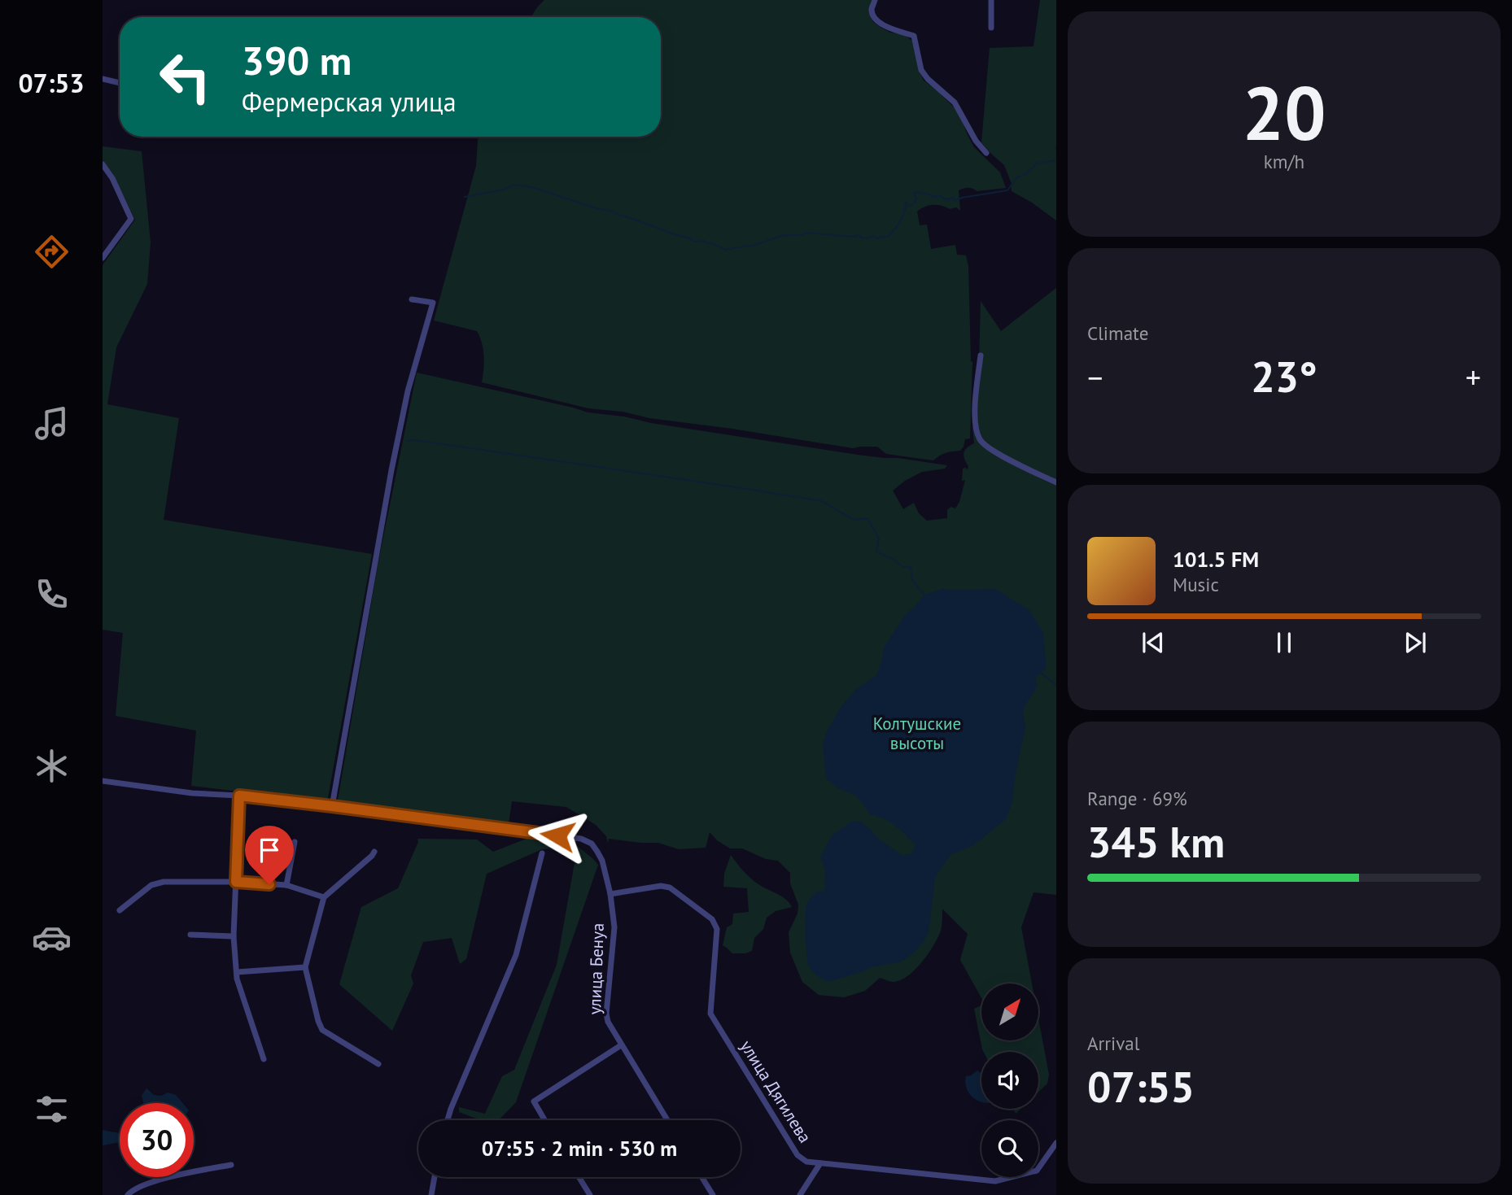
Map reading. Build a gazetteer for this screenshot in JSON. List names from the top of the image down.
{
  "streets": {
    "street": ["улица Бенуа", "улица Дягилева"]
  },
  "crossings": [
    ["улица Бенуа", "улица Дягилева"]
  ],
  "parks": ["Колтушские высоты"],
  "north": "top right",
  "page": {
    "tabs": "07:53",
    "tile": [
      ["20", "km/h"],
      "Climate",
      ["Range · 69%", "345 km"],
      ["Arrival", "07:55"]
    ],
    "turn": ["390 m", "Фермерская улица"],
    "heat": ["−", "23°", "+"],
    "song": ["101.5 FM", "Music"],
    "limit": "30",
    "trip": "07:55 · 2 min · 530 m"
  }
}
